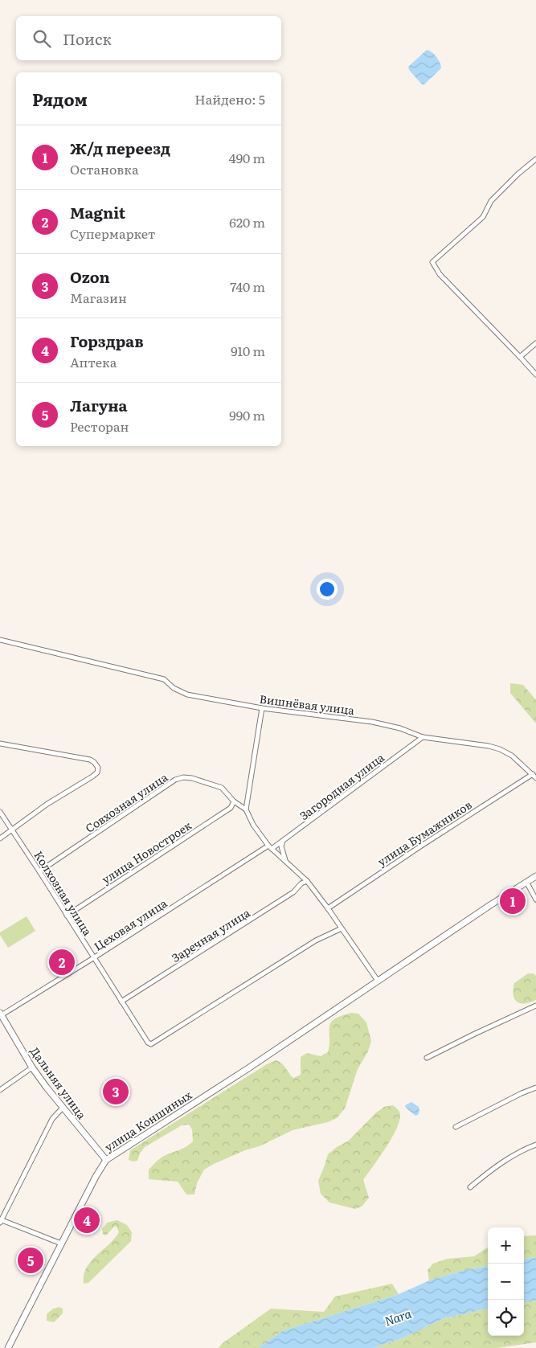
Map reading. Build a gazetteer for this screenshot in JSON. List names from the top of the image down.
{
  "streets": {
    "main road": ["Дальняя улица", "улица Коншиных"],
    "street": [
      "Вишнёвая улица",
      "Загородная улица",
      "Совхозная улица",
      "улица Бумажников",
      "улица Новостроек",
      "Колхозная улица",
      "Цеховая улица",
      "Заречная улица"
    ]
  },
  "crossings": [
    ["Вишнёвая улица", "Загородная улица"],
    ["Вишнёвая улица", "улица Бумажников"],
    ["Загородная улица", "Совхозная улица"],
    ["Загородная улица", "Цеховая улица"],
    ["Совхозная улица", "улица Бумажников"],
    ["Совхозная улица", "улица Новостроек"],
    ["Совхозная улица", "Колхозная улица"],
    ["Совхозная улица", "Цеховая улица"],
    ["Совхозная улица", "Заречная улица"],
    ["Совхозная улица", "улица Коншиных"],
    ["улица Новостроек", "Колхозная улица"],
    ["Колхозная улица", "Цеховая улица"],
    ["Колхозная улица", "Заречная улица"],
    ["Цеховая улица", "Дальняя улица"],
    ["Дальняя улица", "улица Коншиных"]
  ],
  "water": ["Nara"],
  "page": {
    "search": "Поиск",
    "heading": ["Рядом", "Найдено: 5"],
    "list": [
      {
        "mark": "1",
        "name": "Ж/д переезд",
        "note": "Остановка",
        "value": "490 m"
      },
      {
        "mark": "2",
        "name": "Magnit",
        "note": "Супермаркет",
        "value": "620 m"
      },
      {
        "mark": "3",
        "name": "Ozon",
        "note": "Магазин",
        "value": "740 m"
      },
      {
        "mark": "4",
        "name": "Горздрав",
        "note": "Аптека",
        "value": "910 m"
      },
      {
        "mark": "5",
        "name": "Лагуна",
        "note": "Ресторан",
        "value": "990 m"
      }
    ],
    "pins": [
      "1",
      "2",
      "3",
      "4",
      "5"
    ],
    "map_buttons": ["+", "−"]
  }
}
